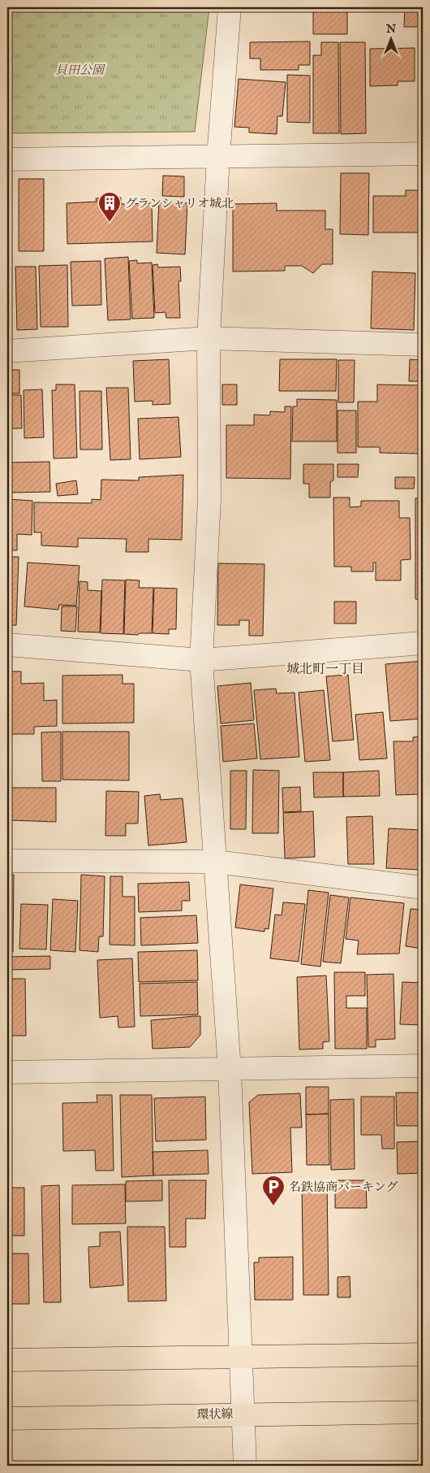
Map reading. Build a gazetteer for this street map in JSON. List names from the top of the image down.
{
  "streets": {
    "main road": ["環状線"]
  },
  "districts": ["城北町一丁目"],
  "parks": ["貝田公園"],
  "places": {
    "building": ["グランシャリオ城北"],
    "parking": ["名鉄協商パーキング"]
  },
  "north": "top"
}
